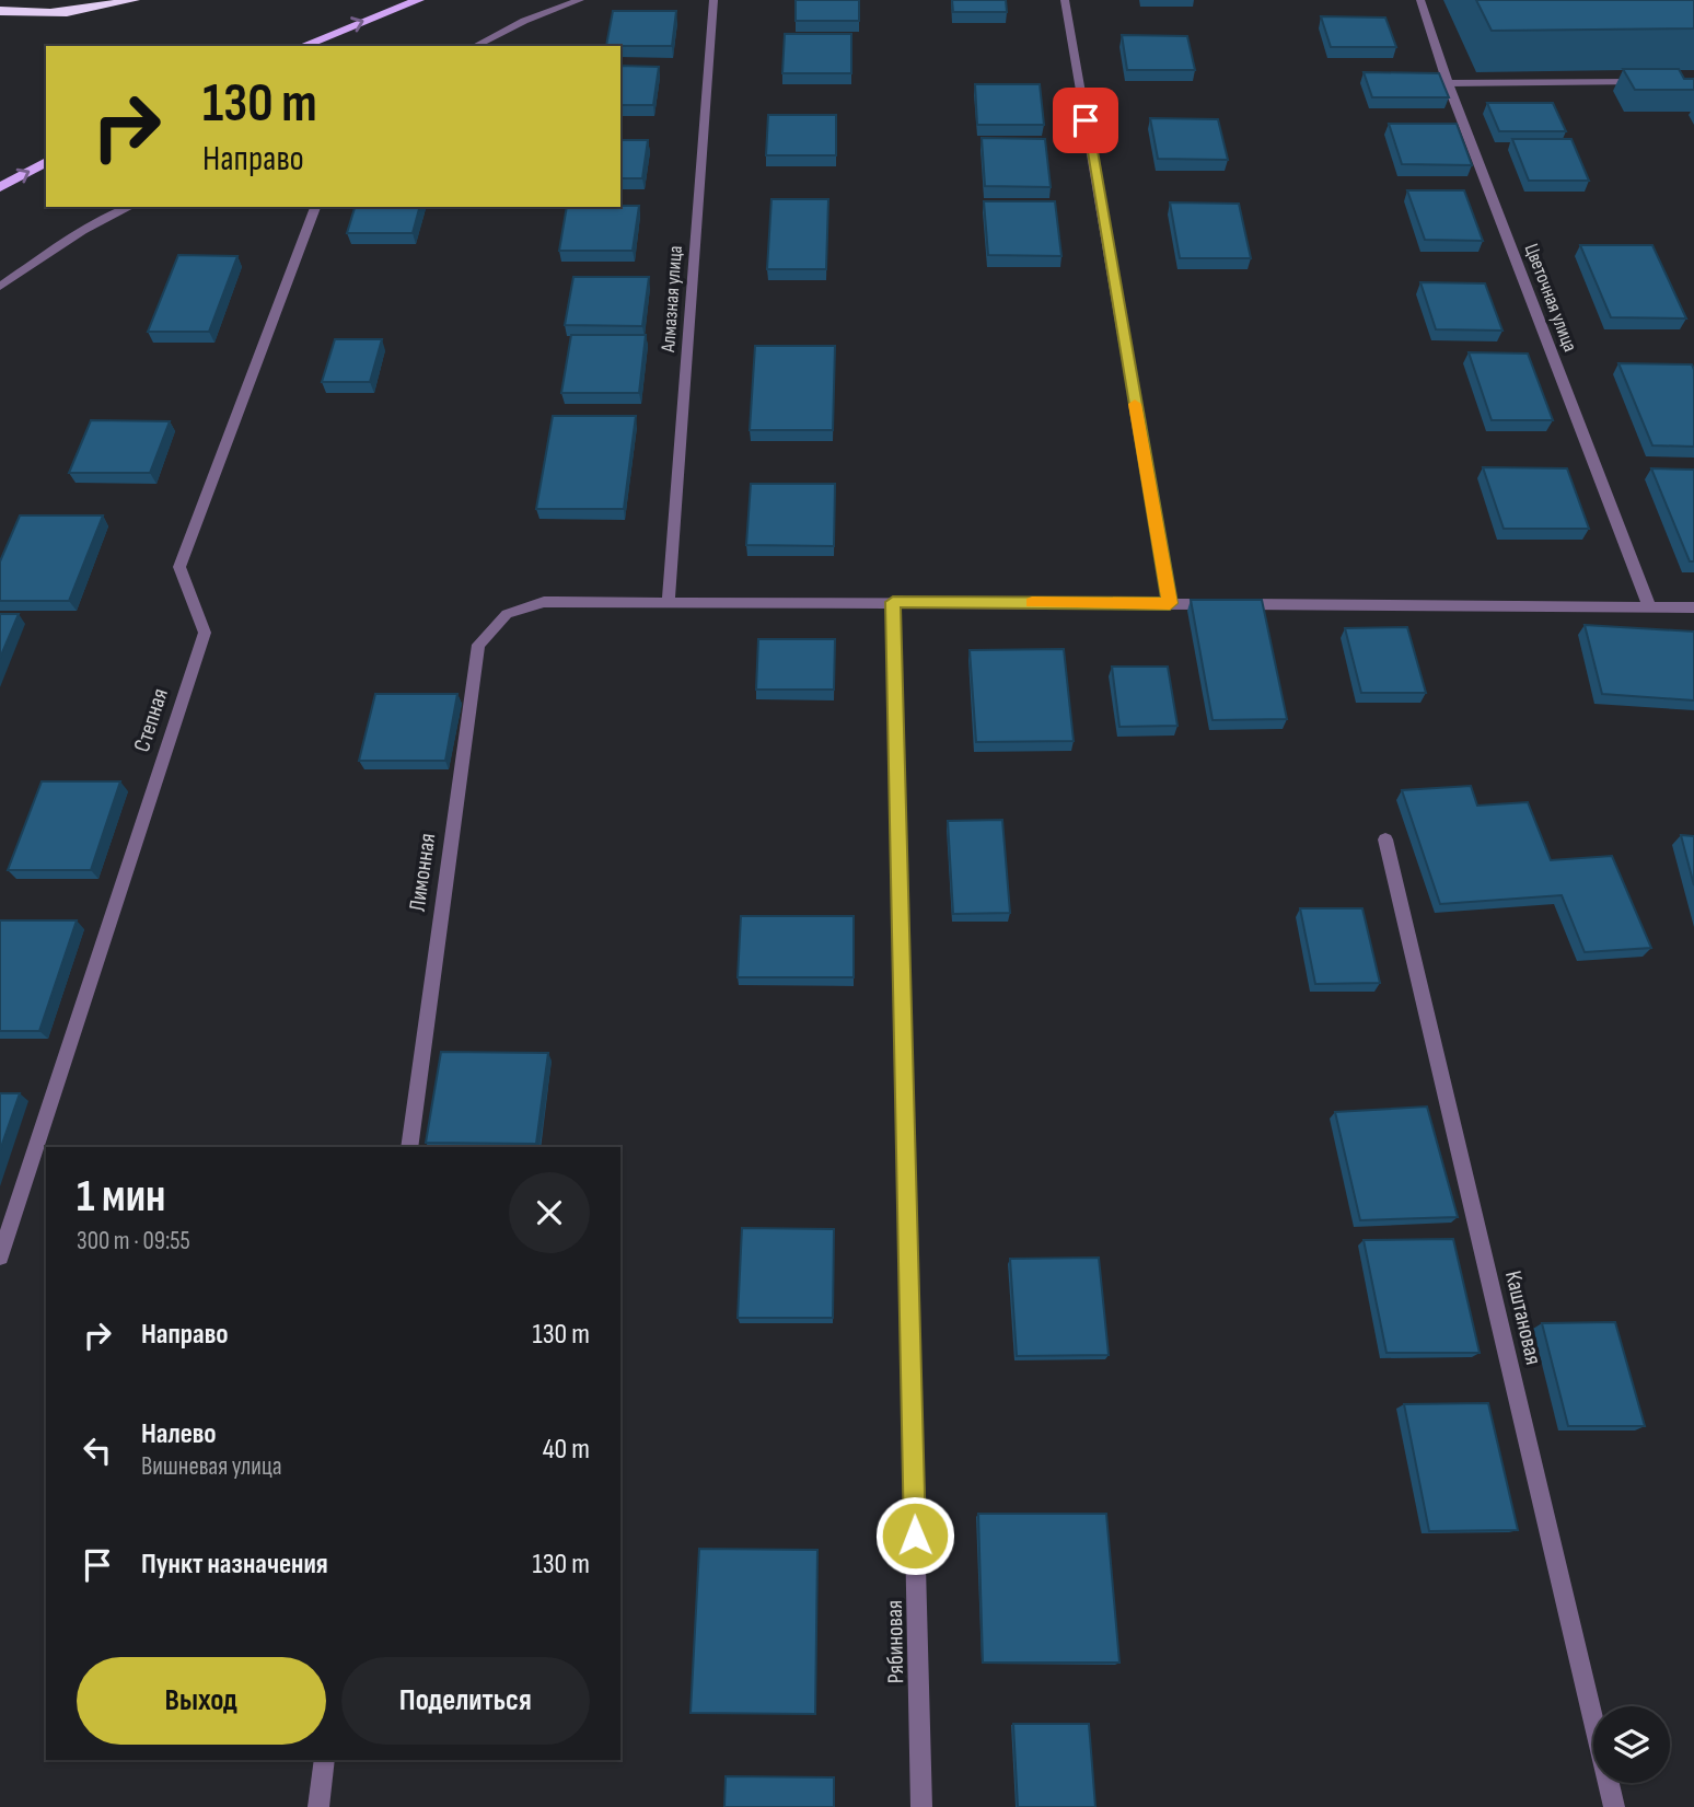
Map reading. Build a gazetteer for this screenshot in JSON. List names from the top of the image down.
{
  "streets": {
    "street": [
      "Цветочная улица",
      "Алмазная улица",
      "Степная",
      "Лимонная",
      "Каштановая",
      "Рябиновая"
    ]
  },
  "crossings": [
    ["Алмазная улица", "Лимонная"]
  ],
  "page": {
    "turn": ["130 m", "Направо"],
    "heading": ["1 мин", "300 m · 09:55"],
    "list": [
      {
        "name": "Направо",
        "value": "130 m"
      },
      {
        "name": "Налево",
        "note": "Вишневая улица",
        "value": "40 m"
      },
      {
        "name": "Пункт назначения",
        "value": "130 m"
      }
    ],
    "buttons": ["Выход", "Поделиться"]
  }
}
